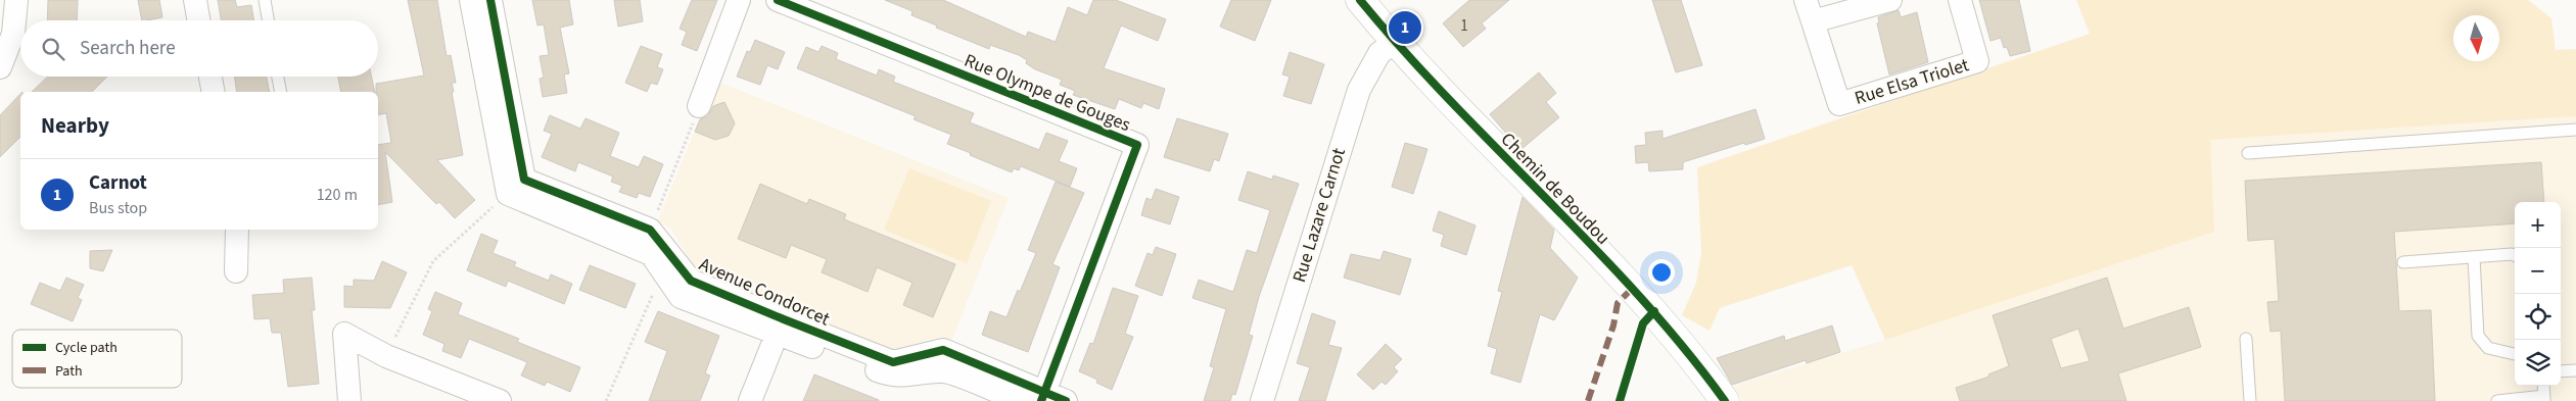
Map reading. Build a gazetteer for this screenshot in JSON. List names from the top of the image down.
{
  "streets": {
    "street": [
      "Rue Elsa Triolet",
      "Rue Olympe de Gouges",
      "Chemin de Boudou",
      "Rue Lazare Carnot",
      "Avenue Condorcet"
    ]
  },
  "crossings": [
    ["Rue Olympe de Gouges", "Avenue Condorcet"],
    ["Chemin de Boudou", "Rue Lazare Carnot"]
  ],
  "house_numbers": ["1"],
  "legend": ["Cycle path", "Path"],
  "north": "bottom",
  "page": {
    "pins": "1",
    "search": "Search here",
    "heading": "Nearby",
    "list": [
      {
        "mark": "1",
        "name": "Carnot",
        "note": "Bus stop",
        "value": "120 m"
      }
    ],
    "map_buttons": ["+", "−"]
  }
}
